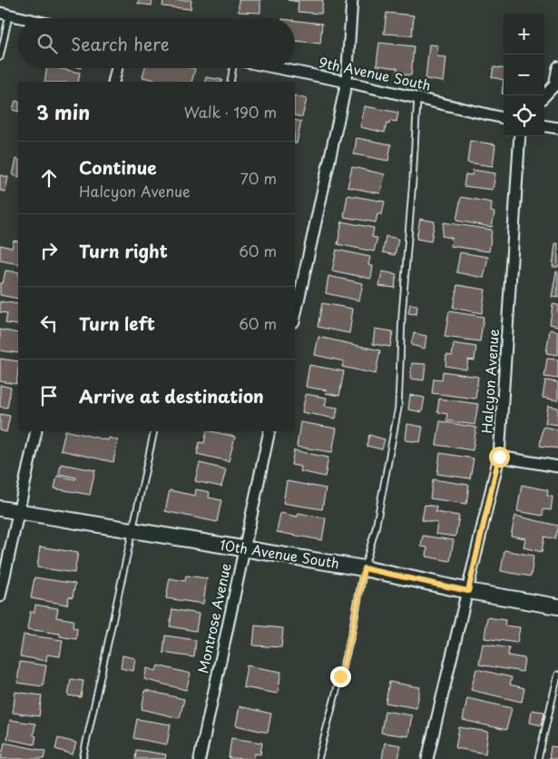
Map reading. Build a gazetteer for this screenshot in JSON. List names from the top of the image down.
{
  "streets": {
    "street": [
      "9th Avenue South",
      "Halcyon Avenue",
      "10th Avenue South",
      "Montrose Avenue"
    ]
  },
  "crossings": [
    ["Halcyon Avenue", "10th Avenue South"],
    ["10th Avenue South", "Montrose Avenue"]
  ],
  "page": {
    "map_buttons": ["+", "−"],
    "search": "Search here",
    "heading": ["3 min", "Walk · 190 m"],
    "list": [
      ["Continue", "Halcyon Avenue", "70 m"],
      ["Turn right", "60 m"],
      ["Turn left", "60 m"],
      "Arrive at destination"
    ]
  }
}
